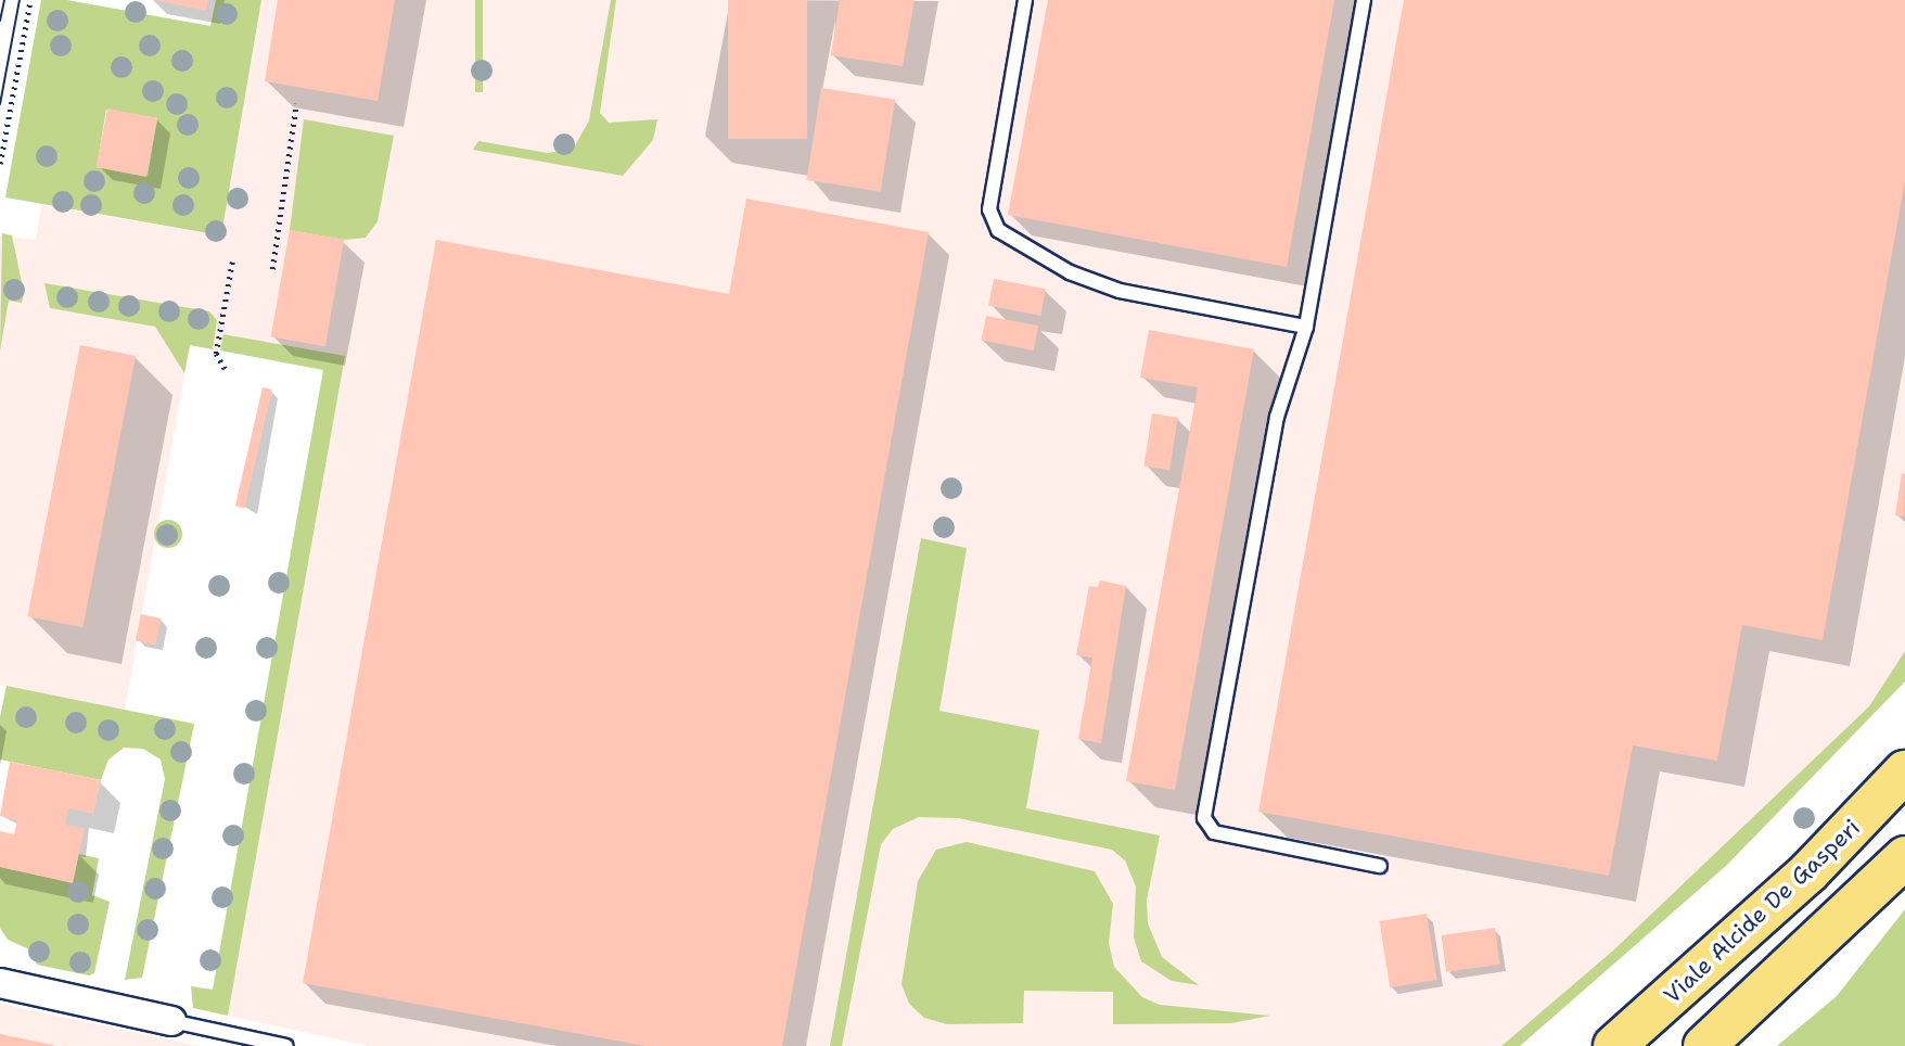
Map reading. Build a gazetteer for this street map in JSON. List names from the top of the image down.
{
  "streets": {
    "main road": ["Viale Alcide De Gasperi"]
  }
}
